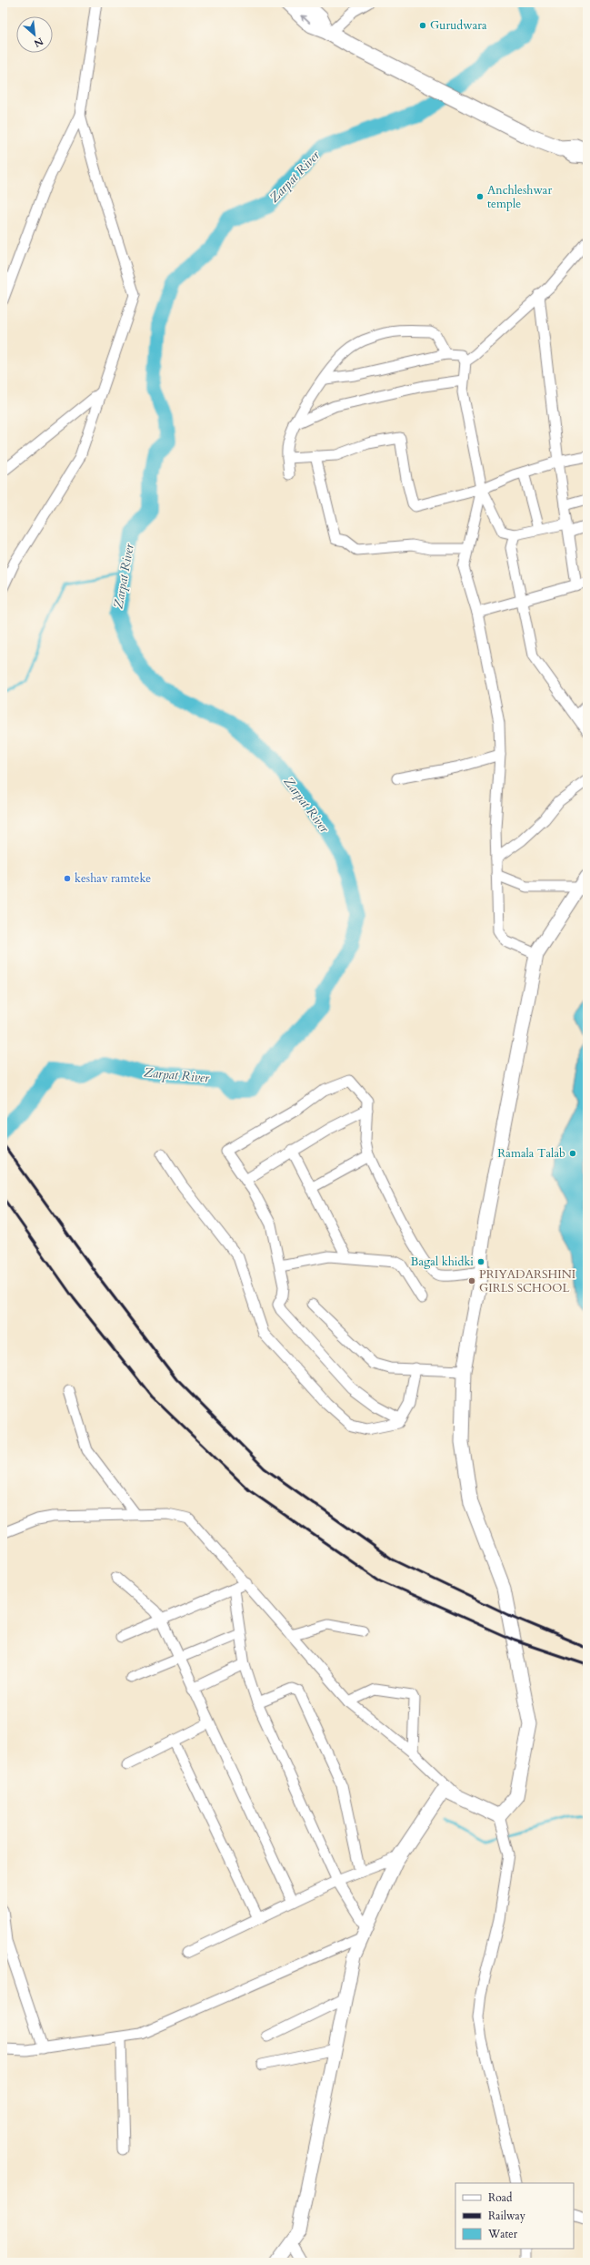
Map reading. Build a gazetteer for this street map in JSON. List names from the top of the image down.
{
  "water": ["Zarpat River"],
  "places": [
    "Gurudwara",
    "Anchleshwar temple",
    "keshav ramteke",
    "Ramala Talab",
    "Bagal khidki",
    "PRIYADARSHINI GIRLS SCHOOL"
  ],
  "legend": ["Road", "Railway", "Water"],
  "north": "bottom right"
}
